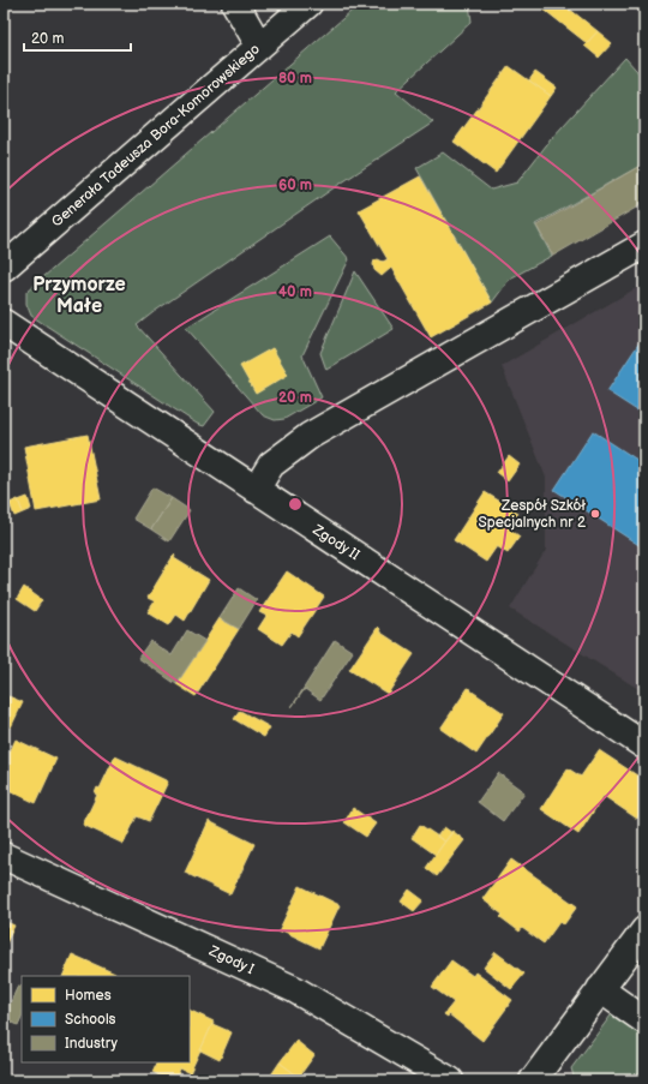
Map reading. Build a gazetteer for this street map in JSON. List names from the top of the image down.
{
  "streets": {
    "street": ["Generała Tadeusza Bora-Komorowskiego", "Zgody II", "Zgody I"]
  },
  "districts": ["Przymorze Małe"],
  "places": ["Zespół Szkół Specjalnych nr 2"],
  "legend": ["Homes", "Schools", "Industry"],
  "scale_bar": "20 m",
  "rings": [
    "80 m",
    "60 m",
    "40 m",
    "20 m"
  ]
}
